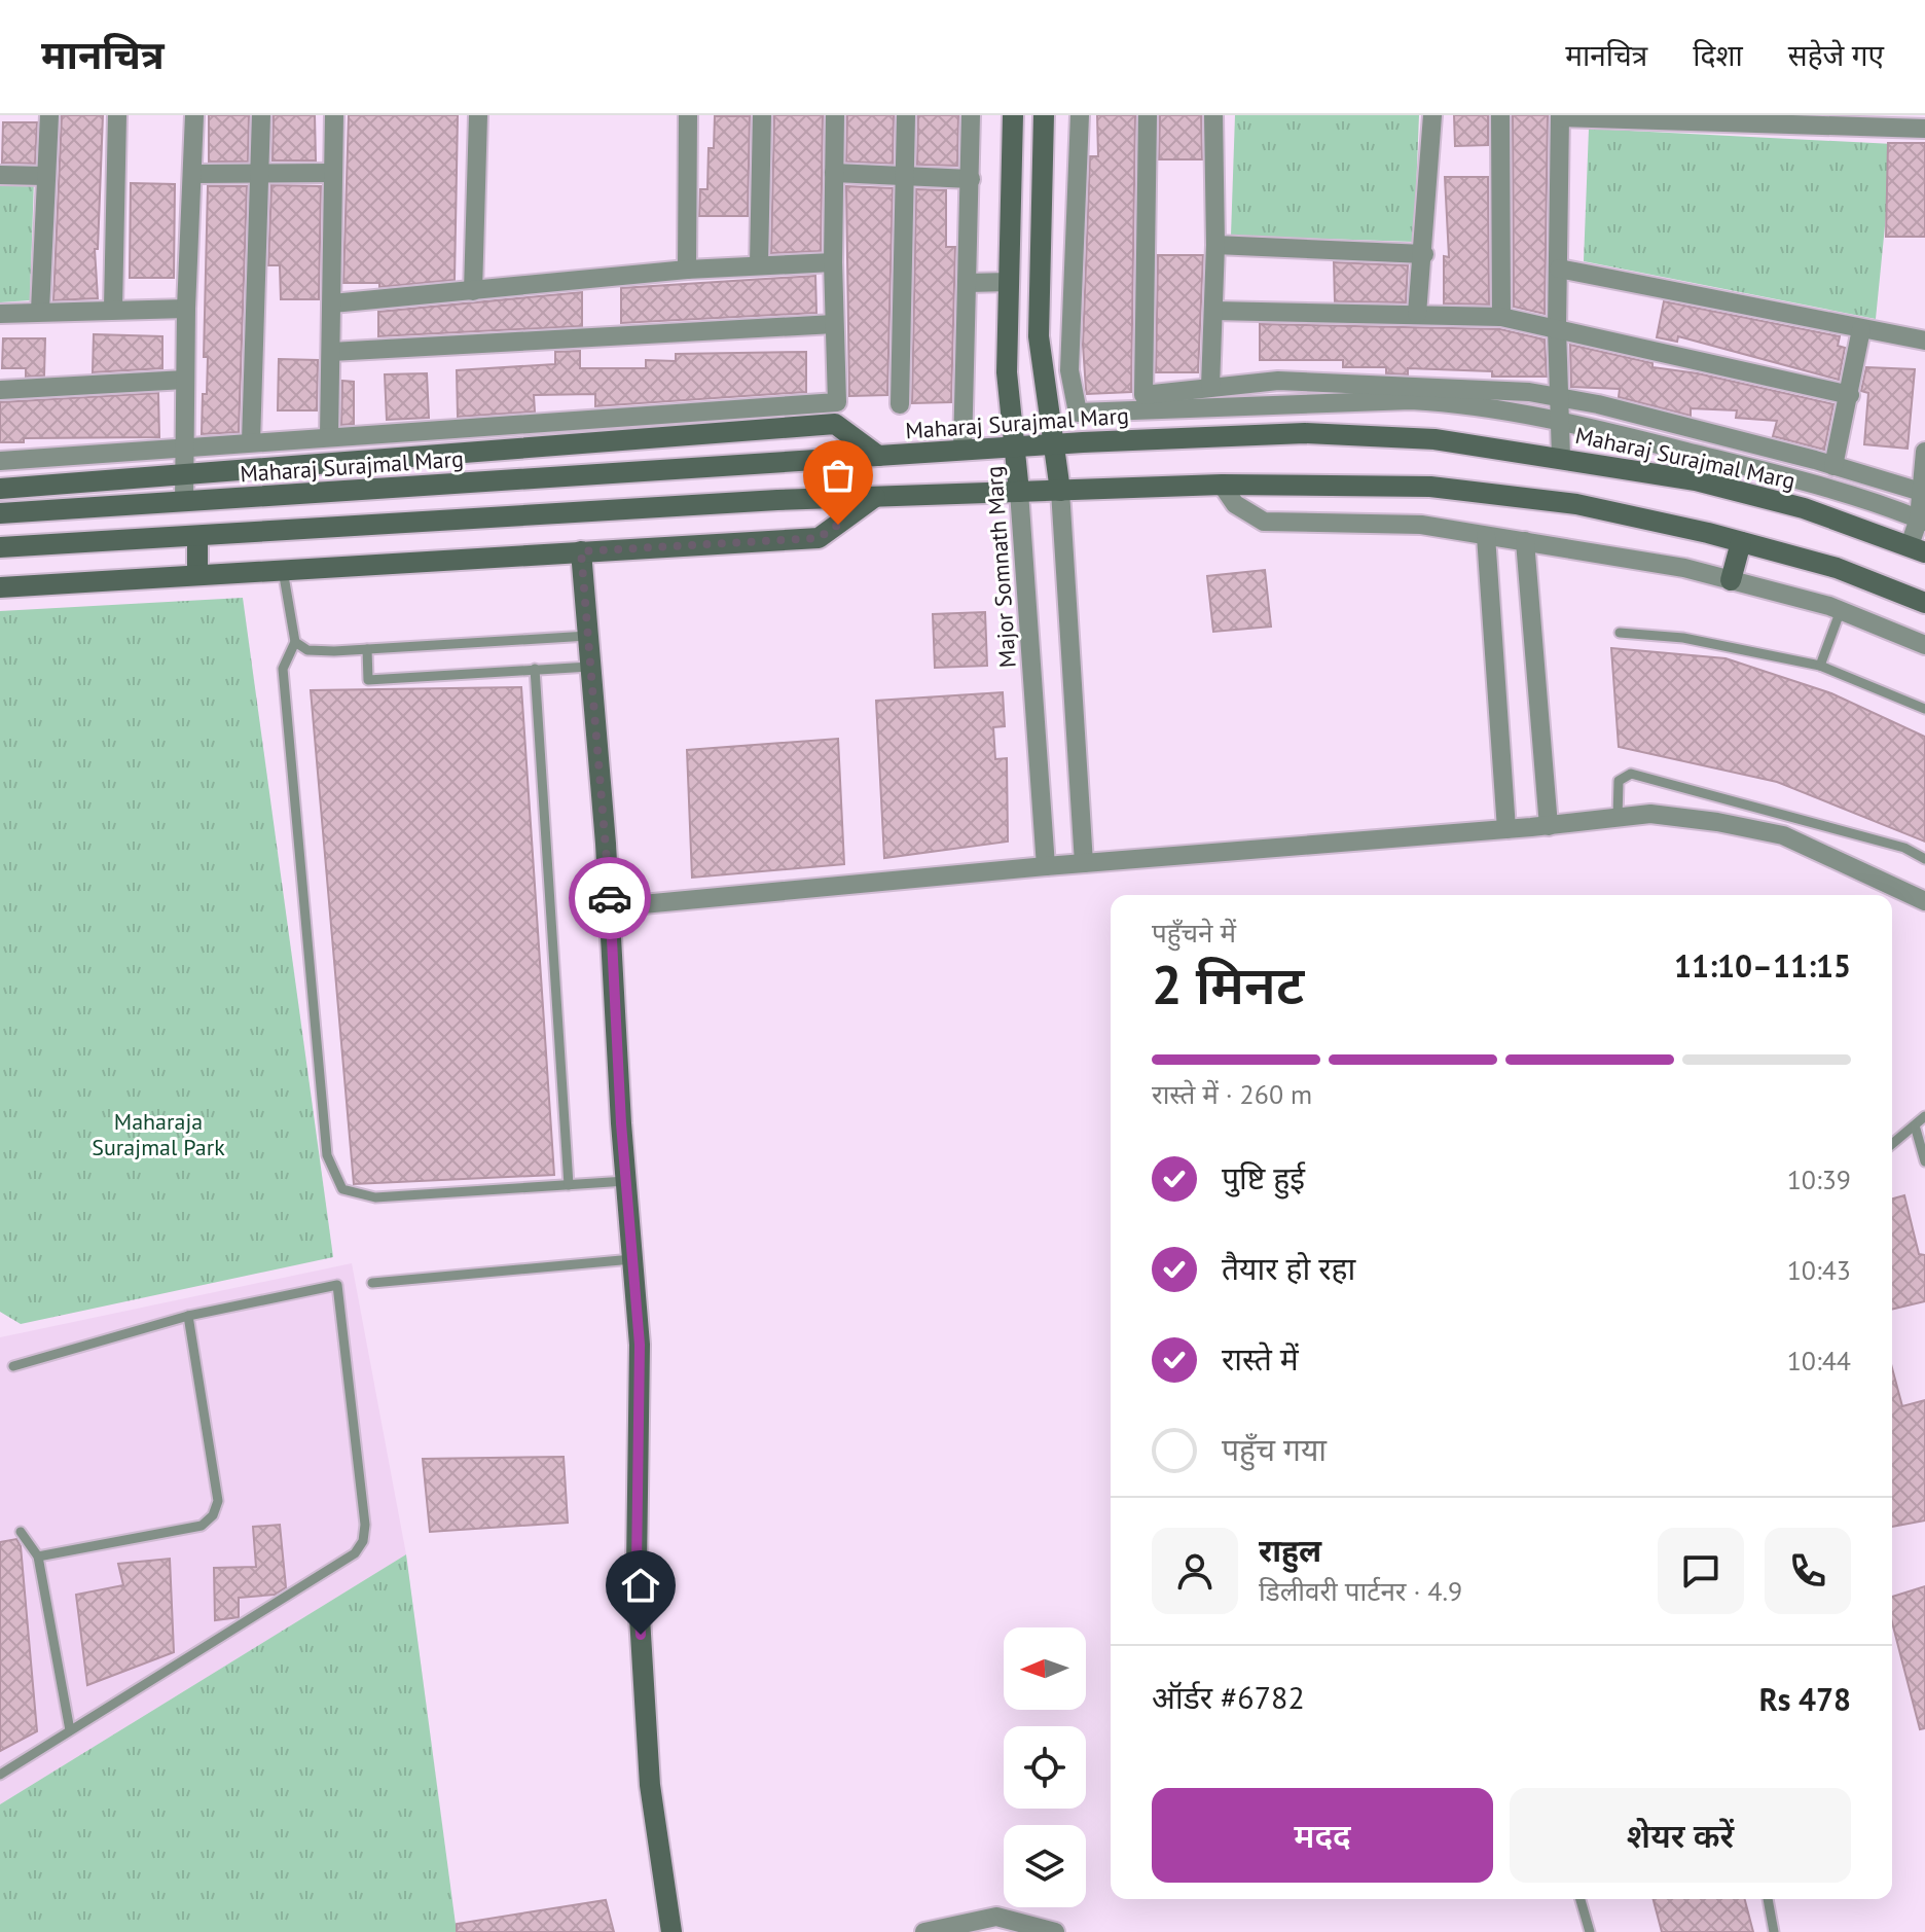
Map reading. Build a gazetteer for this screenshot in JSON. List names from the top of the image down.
{
  "streets": {
    "main road": ["Maharaj Surajmal Marg", "Major Somnath Marg"]
  },
  "crossings": [
    ["Maharaj Surajmal Marg", "Major Somnath Marg"]
  ],
  "parks": ["Maharaja Surajmal Park"],
  "north": "left",
  "page": {
    "header": "मानचित्र",
    "nav": ["मानचित्र", "दिशा", "सहेजे गए"],
    "heading": ["2 मिनट", "पहुँचने में", "11:10–11:15"],
    "panel": [
      "राहुल",
      "डिलीवरी पार्टनर · 4.9",
      "ऑर्डर #6782",
      "Rs 478"
    ],
    "bar": "रास्ते में · 260 m",
    "list": [
      ["पुष्टि हुई", "10:39"],
      ["तैयार हो रहा", "10:43"],
      ["रास्ते में", "10:44"],
      "पहुँच गया"
    ],
    "buttons": ["मदद", "शेयर करें"]
  }
}
